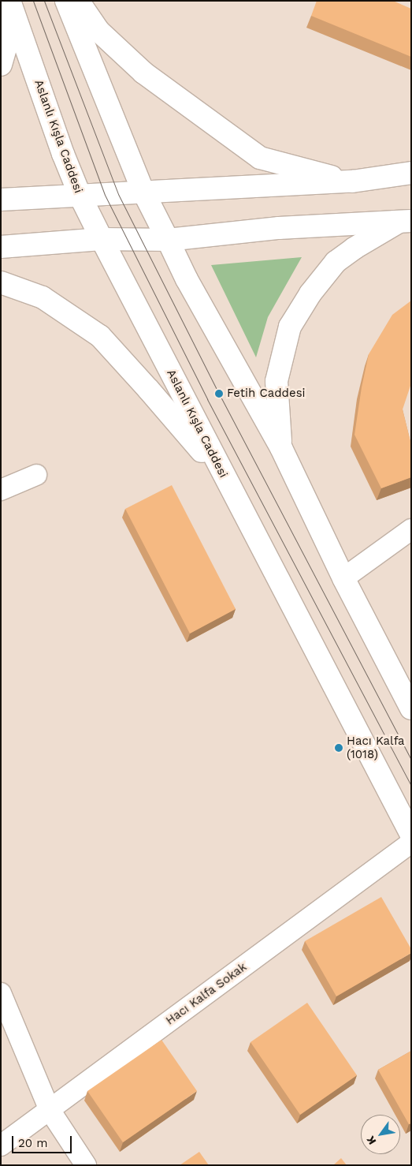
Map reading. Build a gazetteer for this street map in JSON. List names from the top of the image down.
{
  "streets": {
    "main road": ["Aslanlı Kışla Caddesi"],
    "street": ["Hacı Kalfa Sokak"]
  },
  "places": ["Fetih Caddesi", "Hacı Kalfa (1018)"],
  "scale_bar": "20 m",
  "north": "bottom left"
}
